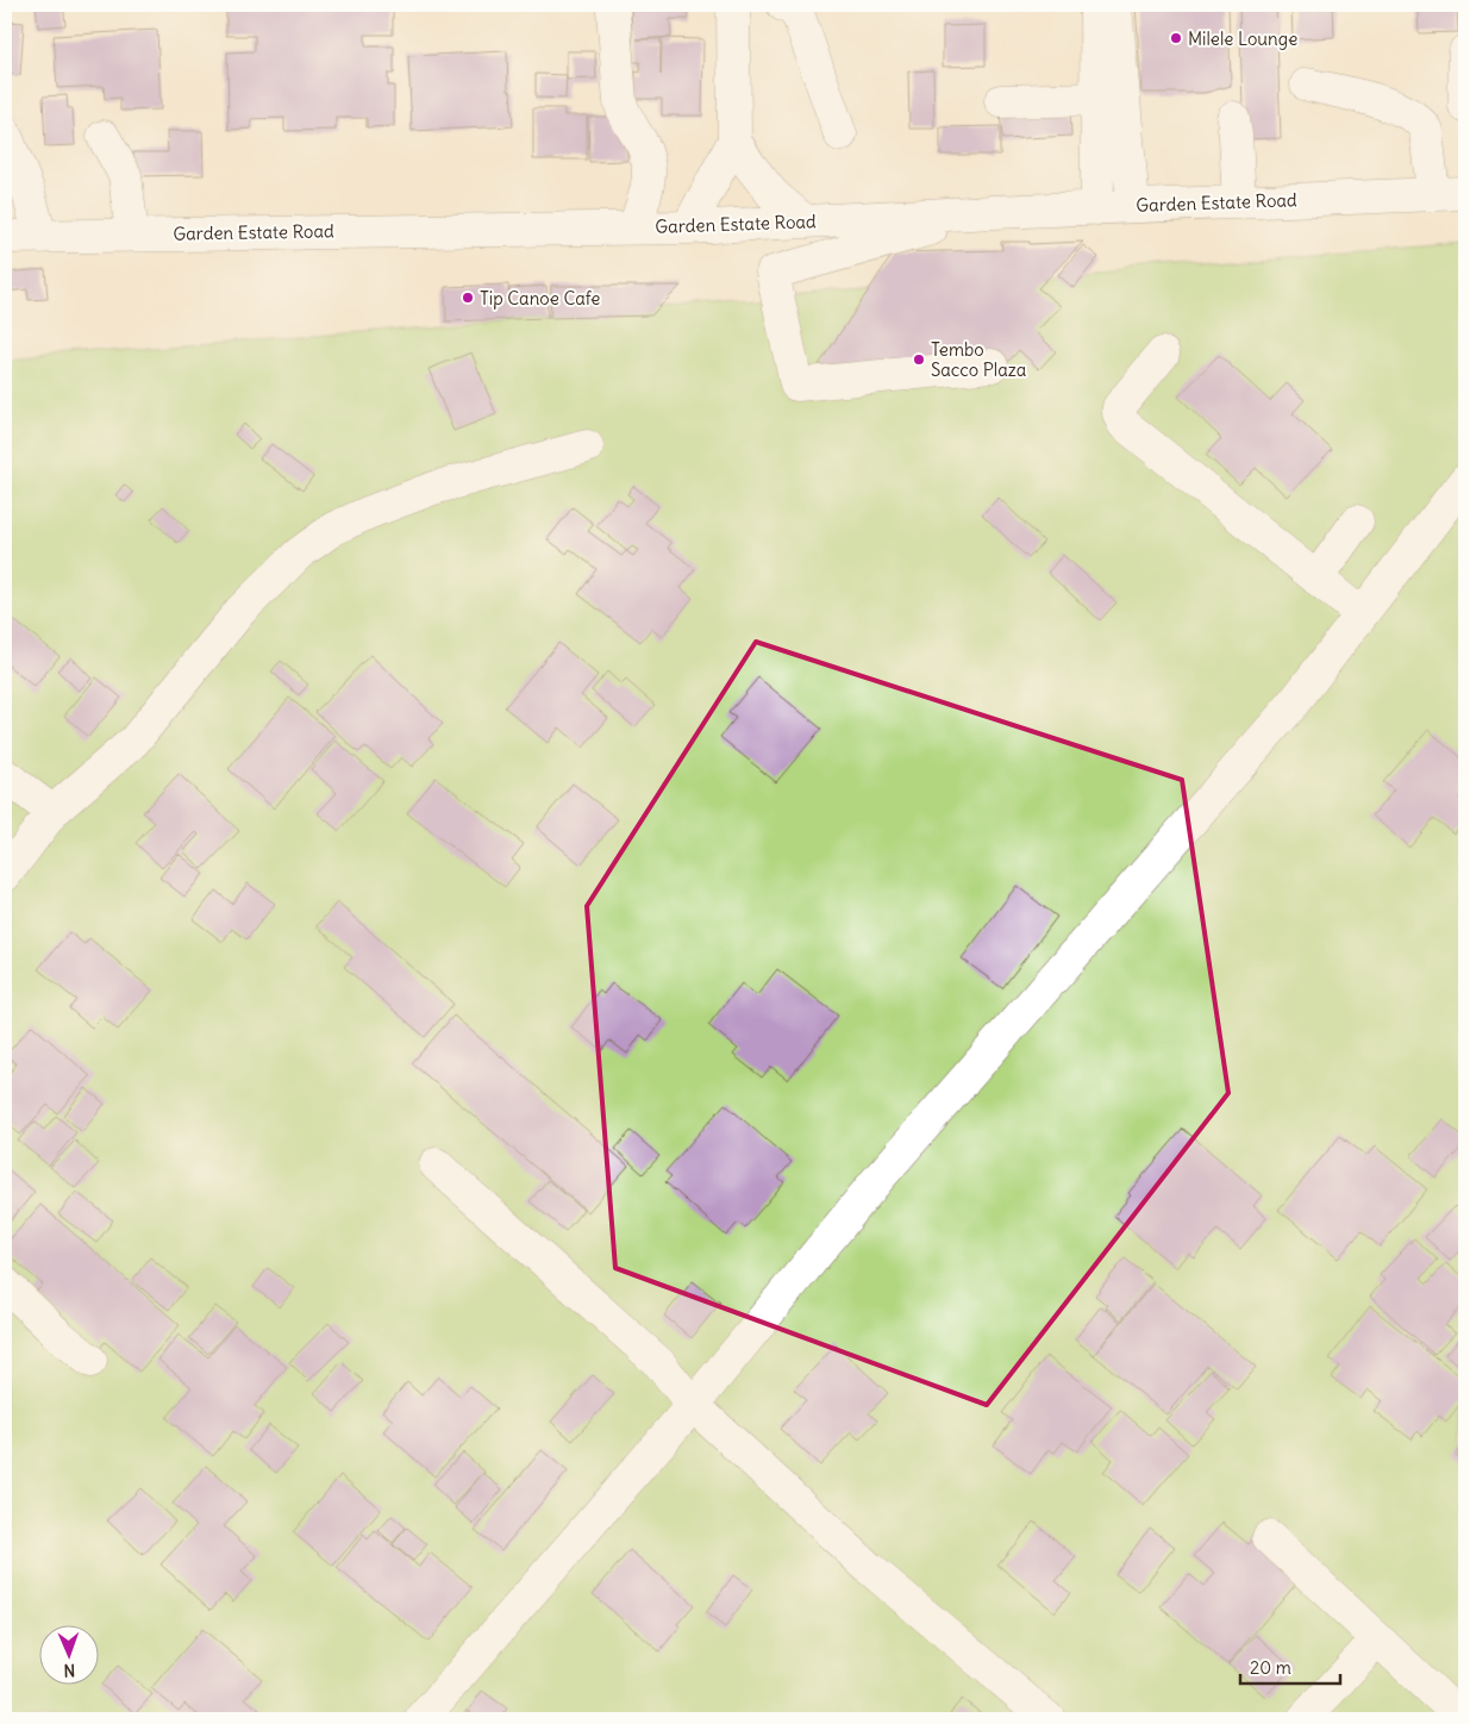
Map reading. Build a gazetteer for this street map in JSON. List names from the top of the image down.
{
  "streets": {
    "street": ["Garden Estate Road"]
  },
  "places": ["Milele Lounge", "Tip Canoe Cafe", "Tembo Sacco Plaza"],
  "scale_bar": "20 m",
  "north": "bottom"
}
